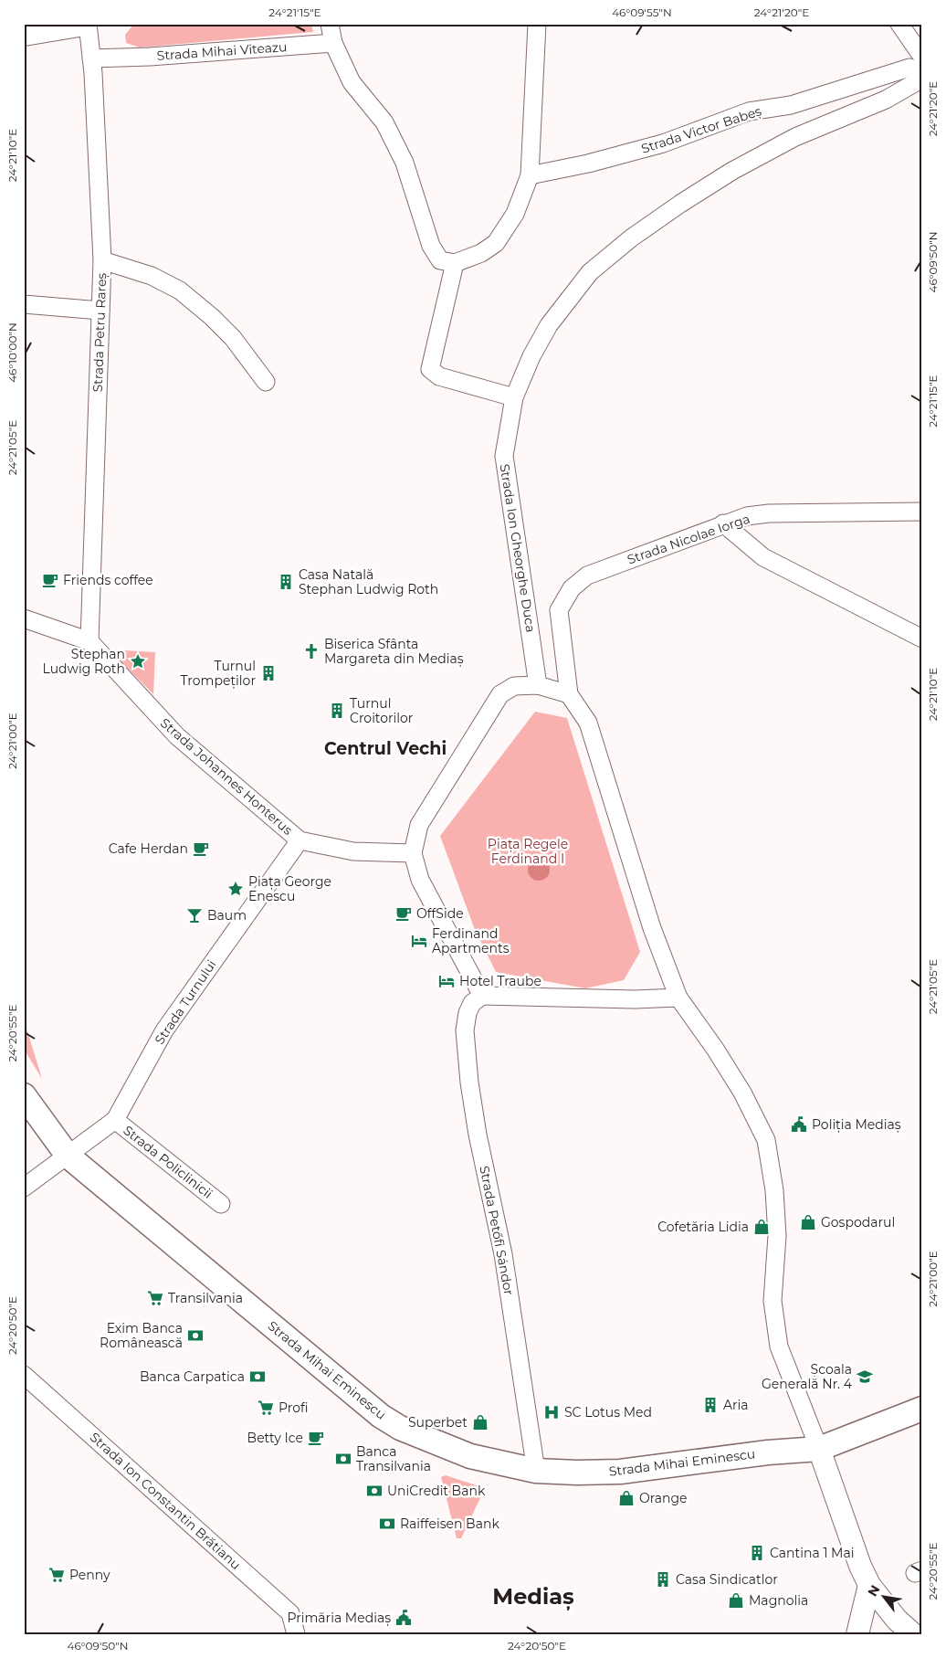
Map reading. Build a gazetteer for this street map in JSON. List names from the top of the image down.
{
  "streets": {
    "main road": ["Strada Mihai Eminescu"],
    "street": [
      "Strada Mihai Viteazu",
      "Strada Victor Babeș",
      "Strada Petru Rareș",
      "Strada Nicolae Iorga",
      "Strada Ion Gheorghe Duca",
      "Strada Johannes Honterus",
      "Strada Turnului",
      "Strada Policlinicii",
      "Strada Petőfi Sándor",
      "Strada Ion Constantin Brătianu"
    ]
  },
  "crossings": [
    ["Strada Mihai Viteazu", "Strada Petru Rareș"],
    ["Strada Petru Rareș", "Strada Johannes Honterus"],
    ["Strada Johannes Honterus", "Strada Turnului"],
    ["Strada Turnului", "Strada Policlinicii"],
    ["Strada Turnului", "Strada Mihai Eminescu"],
    ["Strada Petőfi Sándor", "Strada Mihai Eminescu"]
  ],
  "districts": ["Centrul Vechi", "Mediaș"],
  "parks": ["Piața Regele Ferdinand I"],
  "places": {
    "cafe": [
      "Friends coffee",
      "Cafe Herdan",
      "OffSide",
      "Betty Ice"
    ],
    "building": [
      "Casa Natală Stephan Ludwig Roth",
      "Turnul Trompeților",
      "Turnul Croitorilor",
      "Aria",
      "Cantina 1 Mai",
      "Casa Sindicatlor"
    ],
    "church": ["Biserica Sfânta Margareta din Mediaș"],
    "place": ["Stephan Ludwig Roth", "Piața George Enescu"],
    "bar": ["Baum"],
    "hotel": ["Ferdinand Apartments", "Hotel Traube"],
    "public building": ["Poliția Mediaș", "Primăria Mediaș"],
    "shop": [
      "Gospodarul",
      "Cofetăria Lidia",
      "Superbet",
      "Orange",
      "Magnolia"
    ],
    "supermarket": ["Transilvania", "Profi", "Penny"],
    "bank": [
      "Exim Banca Românească",
      "Banca Carpatica",
      "Banca Transilvania",
      "UniCredit Bank",
      "Raiffeisen Bank"
    ],
    "school or university": ["Școala Generală Nr. 4"],
    "hospital": ["SC Lotus Med"]
  },
  "north": "top left",
  "coordinates": [
    "24°21'15\"E",
    "46°09'55\"N",
    "24°21'20\"E",
    "24°21'10\"E",
    "46°09'50\"N",
    "46°10'00\"N",
    "24°21'05\"E",
    "24°21'00\"E",
    "24°20'55\"E",
    "24°20'50\"E"
  ]
}
